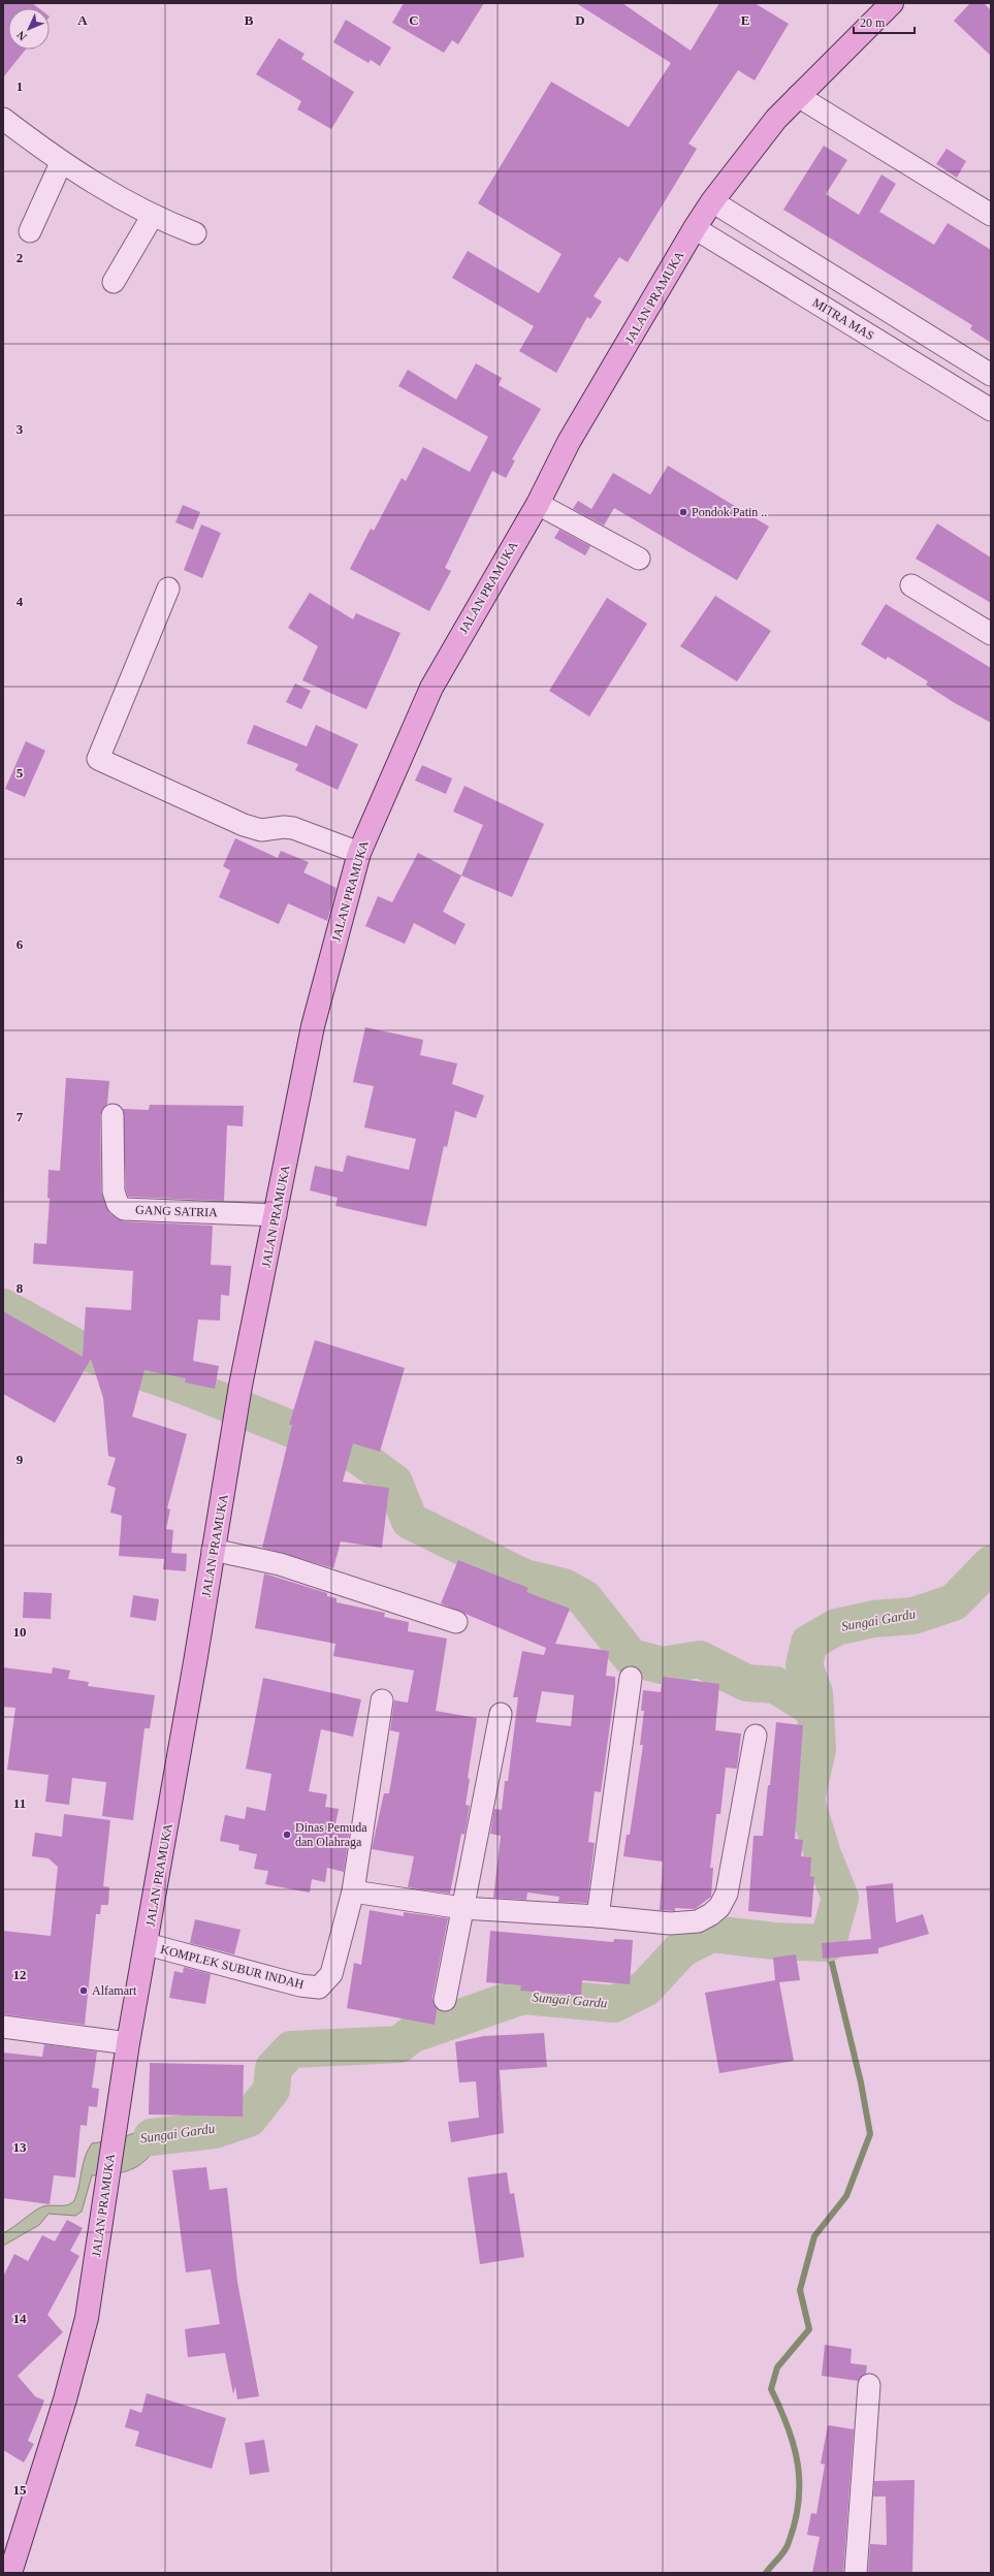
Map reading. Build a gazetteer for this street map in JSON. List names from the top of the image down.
{
  "streets": {
    "main road": ["JALAN PRAMUKA"],
    "street": ["MITRA MAS", "GANG SATRIA", "KOMPLEK SUBUR INDAH"]
  },
  "crossings": [
    ["JALAN PRAMUKA", "MITRA MAS"],
    ["JALAN PRAMUKA", "GANG SATRIA"],
    ["JALAN PRAMUKA", "KOMPLEK SUBUR INDAH"]
  ],
  "water": ["Sungai Gardu"],
  "places": ["Pondok Patin ..", "Dinas Pemuda dan Olahraga", "Alfamart"],
  "scale_bar": "20 m",
  "north": "bottom left",
  "grid": {
    "columns": [
      "A",
      "B",
      "C",
      "D",
      "E"
    ],
    "rows": [
      "1",
      "2",
      "3",
      "4",
      "5",
      "6",
      "7",
      "8",
      "9",
      "10",
      "11",
      "12",
      "13",
      "14",
      "15"
    ]
  }
}
